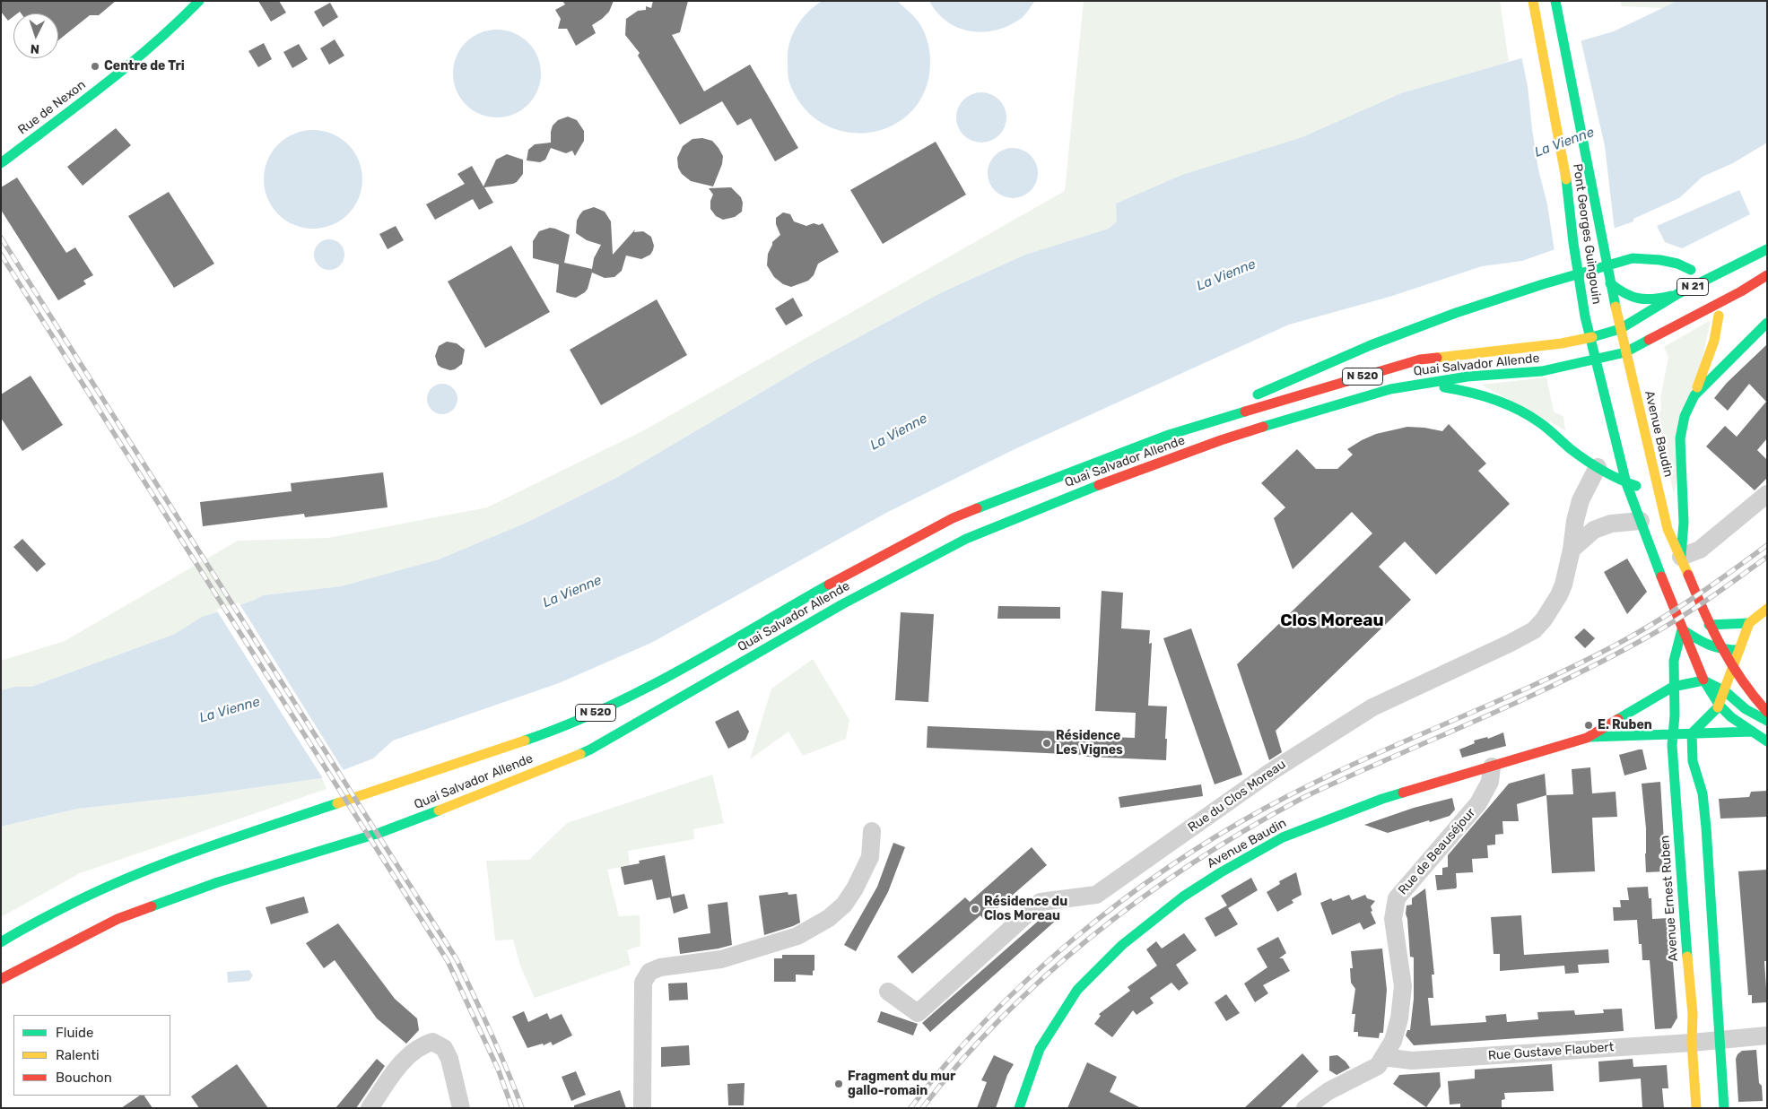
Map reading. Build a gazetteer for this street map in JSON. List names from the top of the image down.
{
  "streets": {
    "main road": [
      "Rue de Nexon",
      "Pont Georges Guingouin",
      "N 21",
      "Quai Salvador Allende",
      "N 520",
      "Avenue Baudin",
      "Avenue Ernest Ruben"
    ],
    "street": ["Rue du Clos Moreau", "Rue de Beauséjour", "Rue Gustave Flaubert"]
  },
  "crossings": [
    ["Pont Georges Guingouin", "N 21"],
    ["Pont Georges Guingouin", "Quai Salvador Allende"],
    ["Pont Georges Guingouin", "Avenue Baudin"],
    ["N 21", "Quai Salvador Allende"],
    ["N 21", "Avenue Baudin"],
    ["Quai Salvador Allende", "Avenue Baudin"],
    ["Avenue Baudin", "Rue de Beauséjour"],
    ["Avenue Baudin", "Avenue Ernest Ruben"],
    ["Rue de Beauséjour", "Rue Gustave Flaubert"],
    ["Avenue Ernest Ruben", "Rue Gustave Flaubert"]
  ],
  "districts": ["Clos Moreau"],
  "water": ["La Vienne"],
  "places": [
    "Centre de Tri",
    "E. Ruben",
    "Résidence Les Vignes",
    "Résidence du Clos Moreau",
    "Fragment du mur gallo-romain"
  ],
  "legend": ["Fluide", "Ralenti", "Bouchon"],
  "north": "bottom"
}
